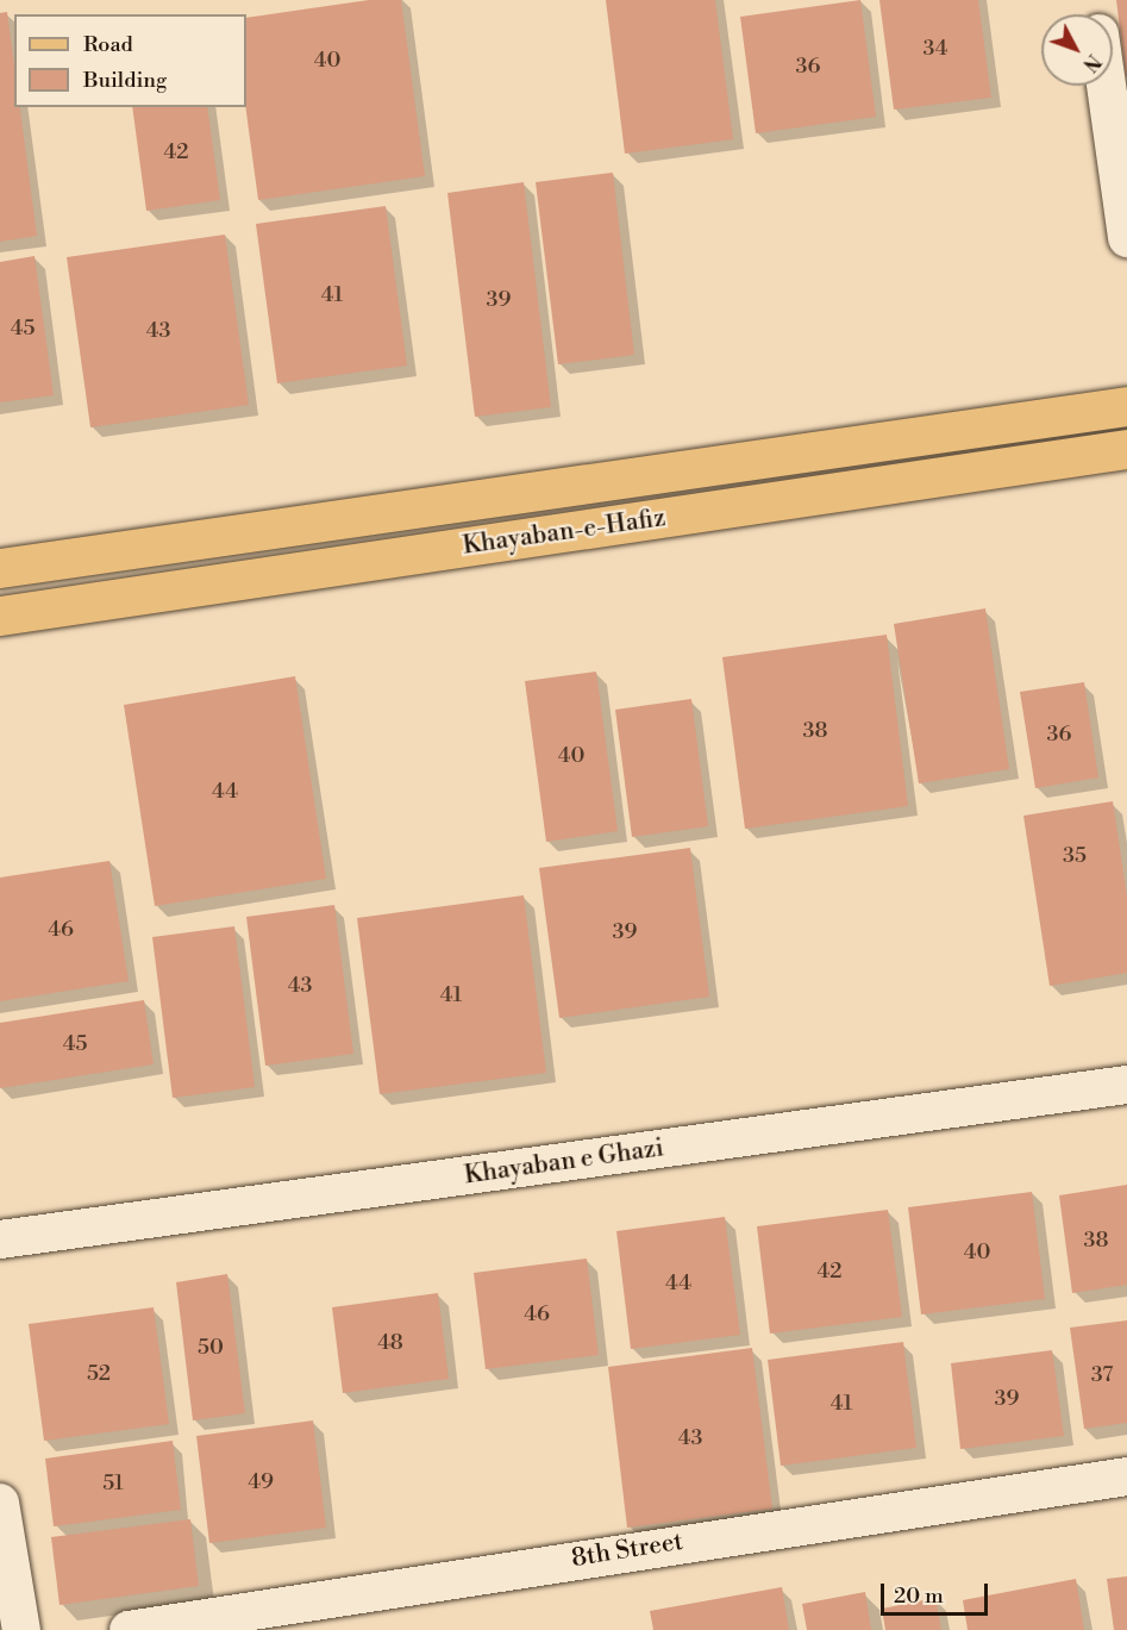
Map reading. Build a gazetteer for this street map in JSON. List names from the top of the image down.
{
  "streets": {
    "main road": ["Khayaban-e-Hafiz"],
    "street": ["Khayaban e Ghazi", "8th Street"]
  },
  "house_numbers": [
    "34",
    "40",
    "36",
    "42",
    "41",
    "39",
    "45",
    "43",
    "38",
    "36",
    "40",
    "44",
    "35",
    "46",
    "39",
    "43",
    "41",
    "45",
    "38",
    "40",
    "42",
    "44",
    "46",
    "48",
    "50",
    "52",
    "37",
    "39",
    "41",
    "43",
    "49",
    "51"
  ],
  "legend": ["Road", "Building"],
  "scale_bar": "20 m",
  "north": "bottom right"
}
